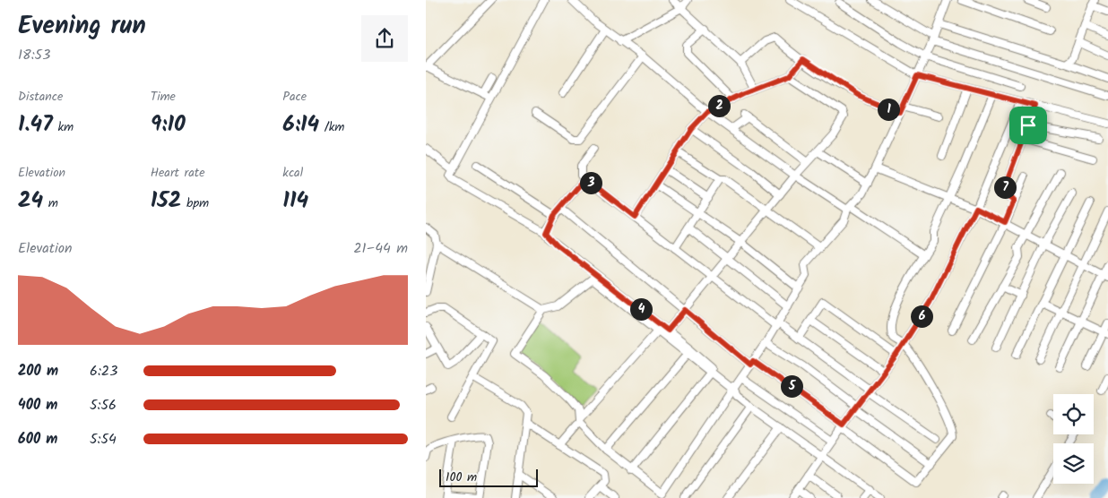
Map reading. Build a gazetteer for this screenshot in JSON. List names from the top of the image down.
{
  "scale_bar": "100 m",
  "page": {
    "heading": ["Evening run", "18:53"],
    "stats": [
      ["Distance", "1.47 km"],
      ["Time", "9:10"],
      ["Pace", "6:14 /km"],
      ["Elevation", "24 m"],
      ["Heart rate", "152 bpm"],
      ["kcal", "114"]
    ],
    "pins": [
      "2",
      "1",
      "3",
      "7",
      "4",
      "6",
      "5"
    ],
    "chart": ["Elevation", "21–44 m"],
    "list": [
      {
        "name": "200 m",
        "note": "6:23"
      },
      {
        "name": "400 m",
        "note": "5:56"
      },
      {
        "name": "600 m",
        "note": "5:54"
      }
    ],
    "scale": "100 m"
  }
}
